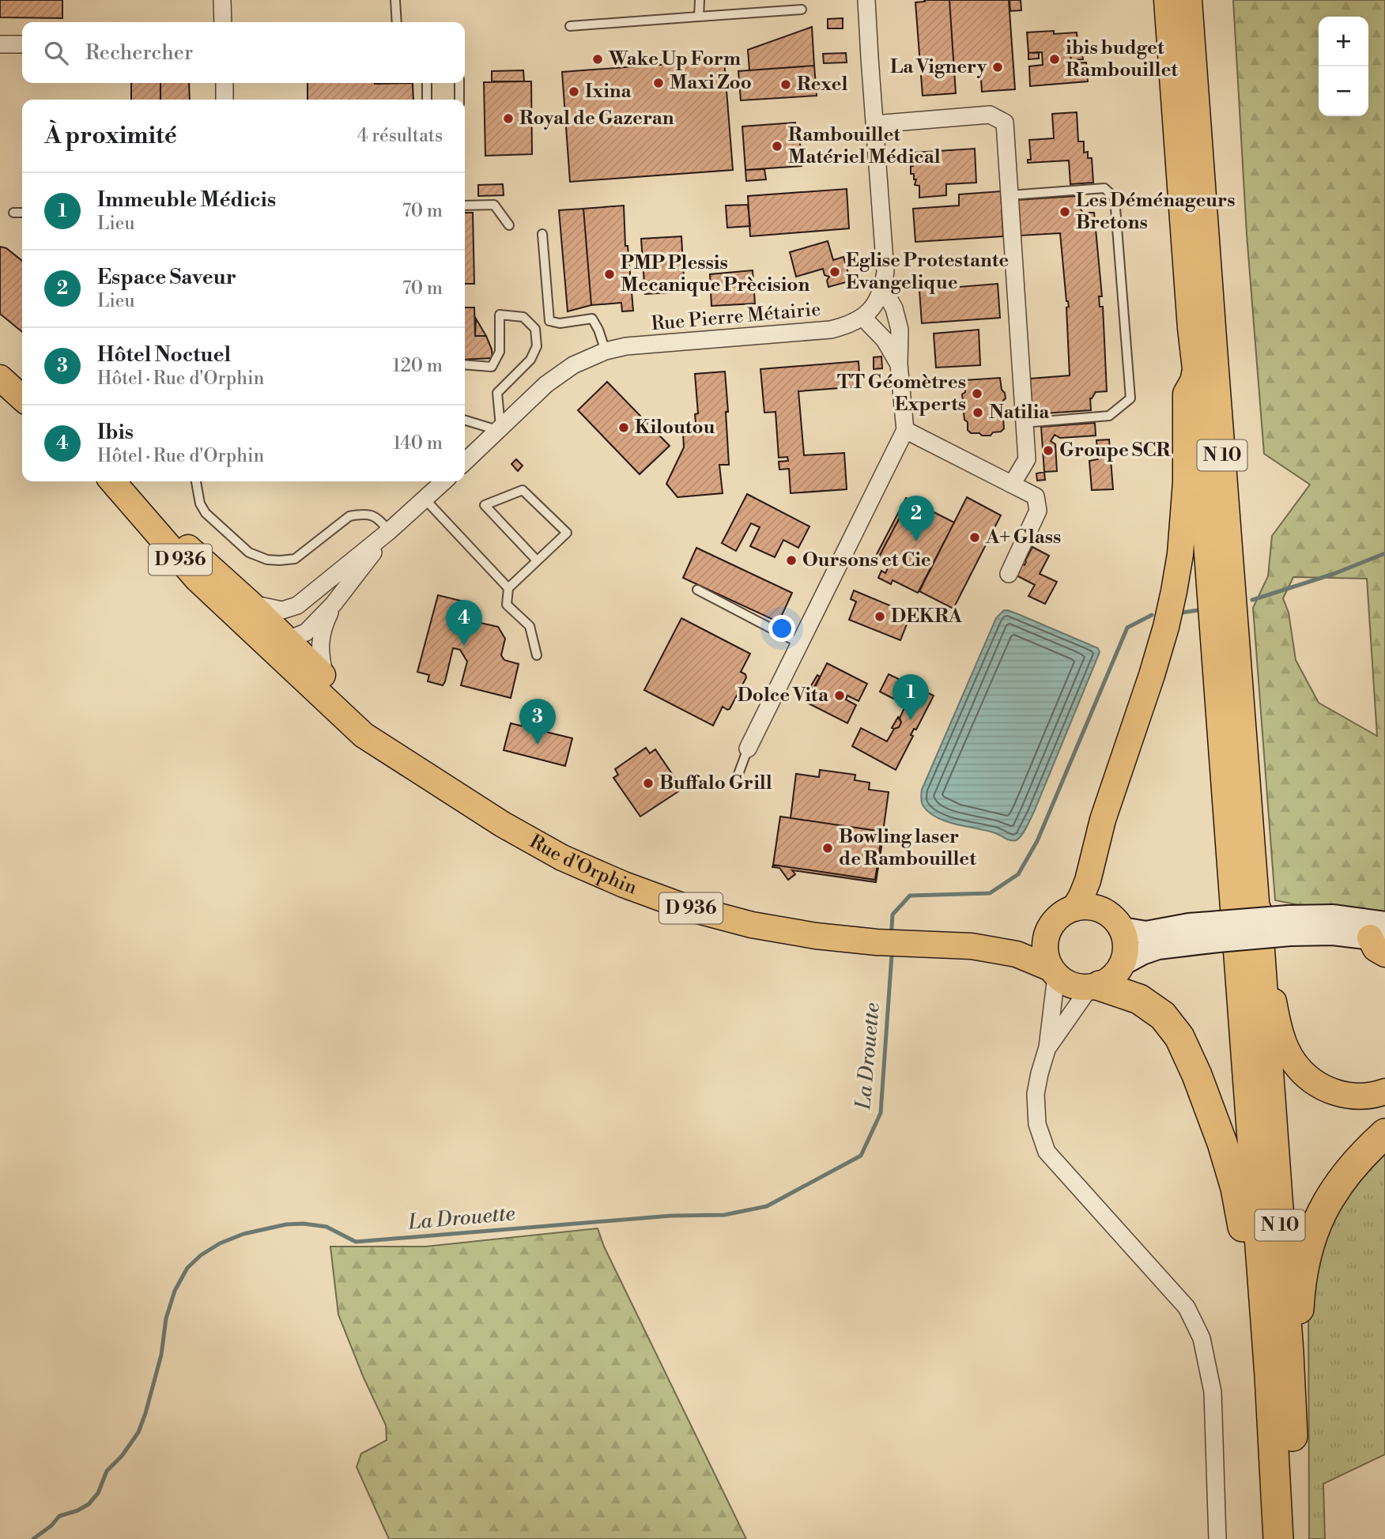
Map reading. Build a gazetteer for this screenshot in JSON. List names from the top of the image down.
{
  "streets": {
    "highway": ["N 10"],
    "main road": ["D 936", "Rue d'Orphin"],
    "street": ["Rue Pierre Métairie"]
  },
  "water": ["La Drouette"],
  "places": [
    "Wake Up Form",
    "ibis budget Rambouillet",
    "La Vignery",
    "Maxi Zoo",
    "Rexel",
    "Ixina",
    "Royal de Gazeran",
    "Rambouillet Matériel Médical",
    "Les Déménageurs Bretons",
    "Eglise Protestante Evangelique",
    "PMP Plessis Mecanique Prècision",
    "TT Géomètres Experts",
    "Natilia",
    "Kiloutou",
    "Groupe SCR",
    "A+ Glass",
    "Oursons et Cie",
    "DEKRA",
    "Dolce Vita",
    "Buffalo Grill",
    "Bowling laser de Rambouillet"
  ],
  "page": {
    "map_buttons": ["+", "−"],
    "search": "Rechercher",
    "heading": ["À proximité", "4 résultats"],
    "list": [
      {
        "mark": "1",
        "name": "Immeuble Médicis",
        "note": "Lieu",
        "value": "70 m"
      },
      {
        "mark": "2",
        "name": "Espace Saveur",
        "note": "Lieu",
        "value": "70 m"
      },
      {
        "mark": "3",
        "name": "Hôtel Noctuel",
        "note": "Hôtel · Rue d'Orphin",
        "value": "120 m"
      },
      {
        "mark": "4",
        "name": "Ibis",
        "note": "Hôtel · Rue d'Orphin",
        "value": "140 m"
      }
    ],
    "pins": [
      "2",
      "4",
      "1",
      "3"
    ]
  }
}
